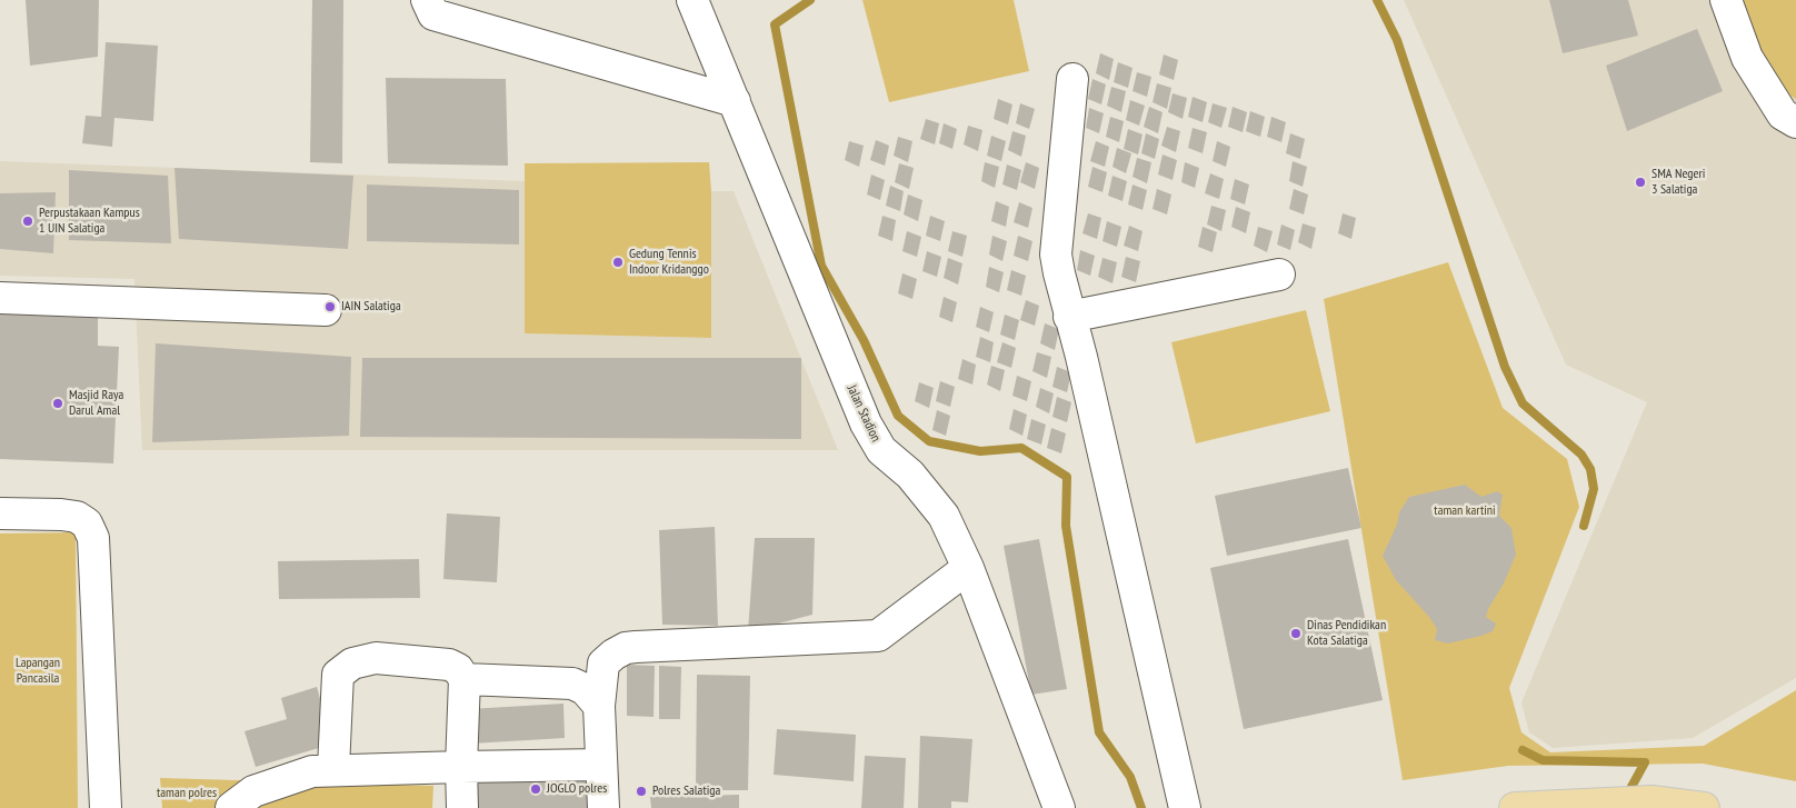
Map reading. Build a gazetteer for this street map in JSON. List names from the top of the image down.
{
  "streets": {
    "street": ["Jalan Stadion"]
  },
  "parks": ["taman kartini", "Lapangan Pancasila", "taman polres"],
  "places": [
    "SMA Negeri 3 Salatiga",
    "Perpustakaan Kampus 1 UIN Salatiga",
    "Gedung Tennis Indoor Kridanggo",
    "IAIN Salatiga",
    "Masjid Raya Darul Amal",
    "Dinas Pendidikan Kota Salatiga",
    "JOGLO polres",
    "Polres Salatiga"
  ]
}
